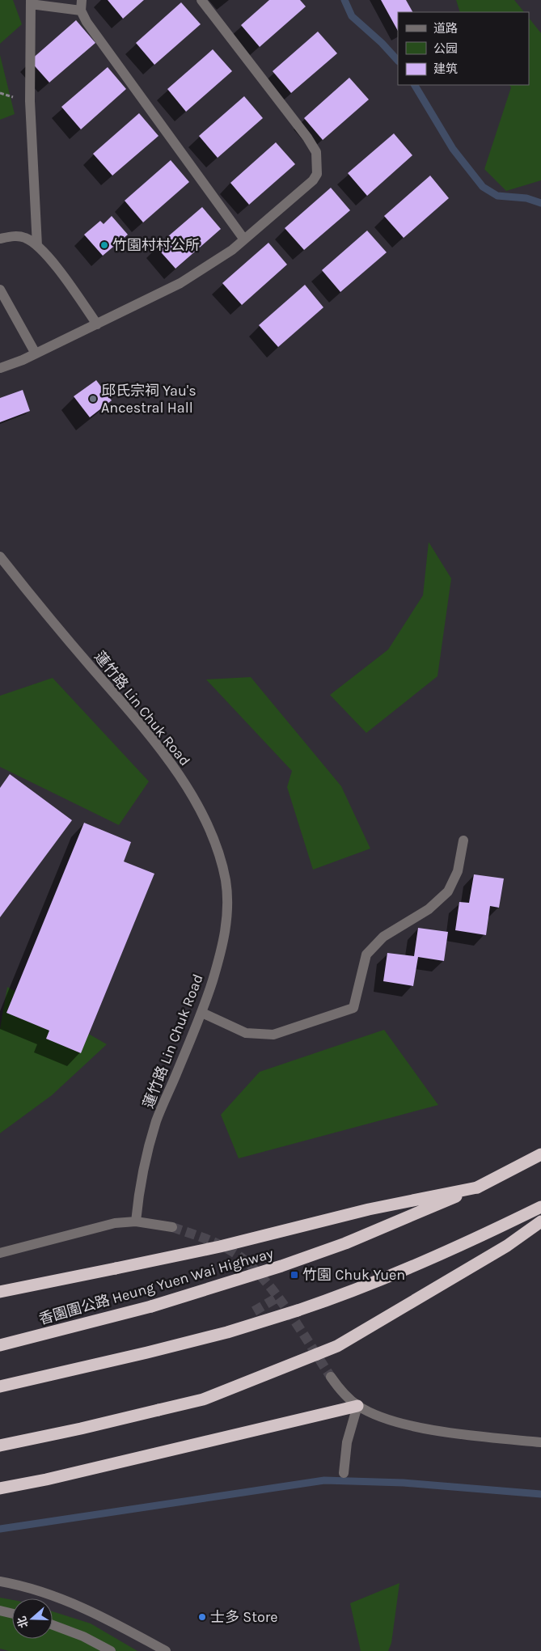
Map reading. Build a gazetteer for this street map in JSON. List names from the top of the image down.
{
  "streets": {
    "highway": ["香園圍公路 Heung Yuen Wai Highway"],
    "street": ["蓮竹路 Lin Chuk Road"]
  },
  "places": {
    "other": ["竹園村村公所", "邱氏宗祠 Yau's Ancestral Hall", "士多 Store"],
    "transit": ["竹園 Chuk Yuen"]
  },
  "legend": ["道路", "公园", "建筑"],
  "north": "left"
}
